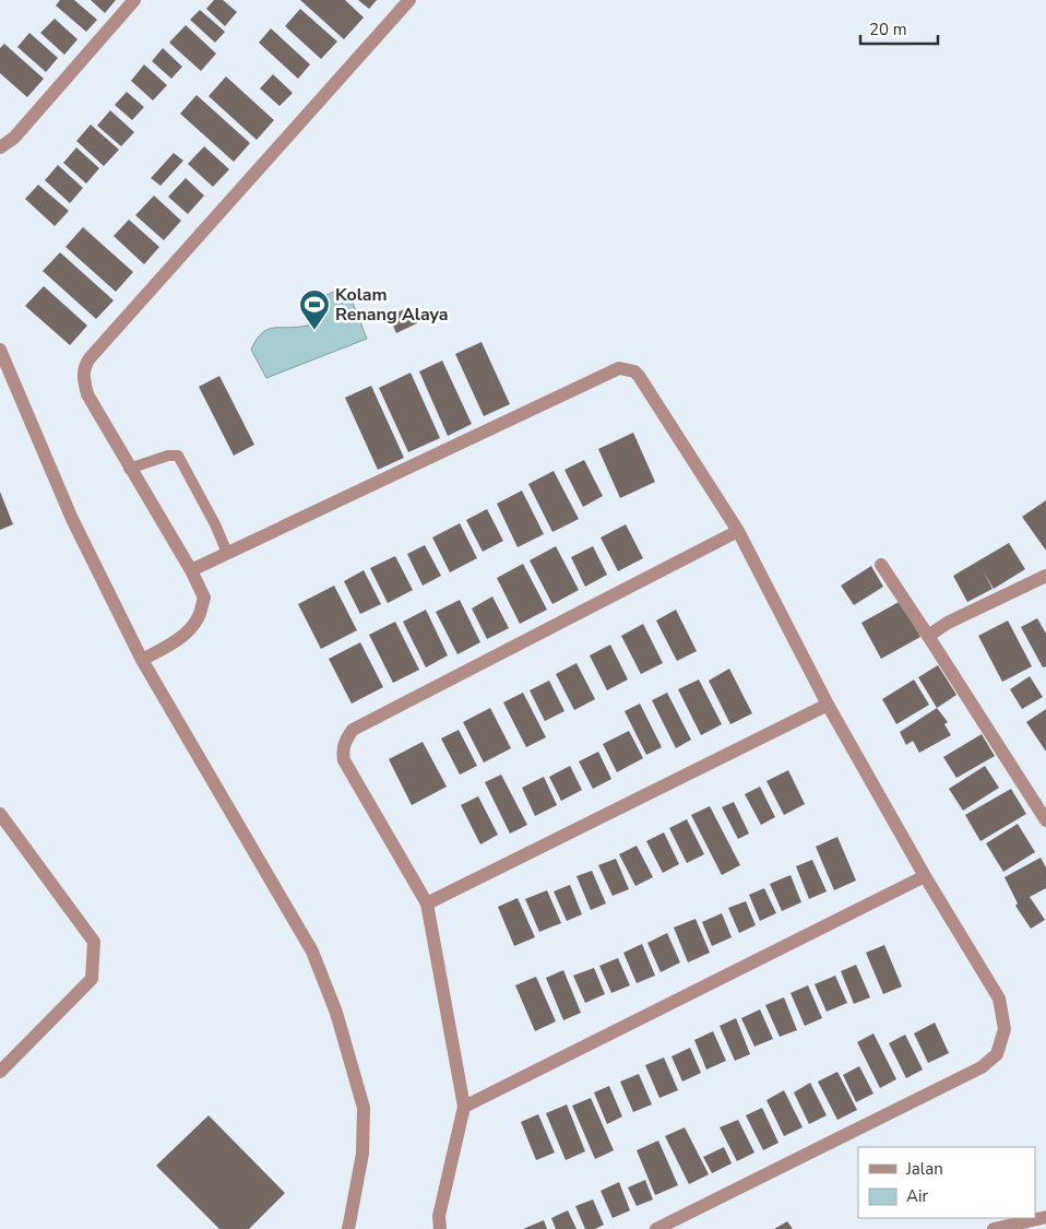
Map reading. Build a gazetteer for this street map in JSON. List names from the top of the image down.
{
  "places": {
    "sports": ["Kolam Renang Alaya"]
  },
  "legend": ["Jalan", "Air"],
  "scale_bar": "20 m"
}
